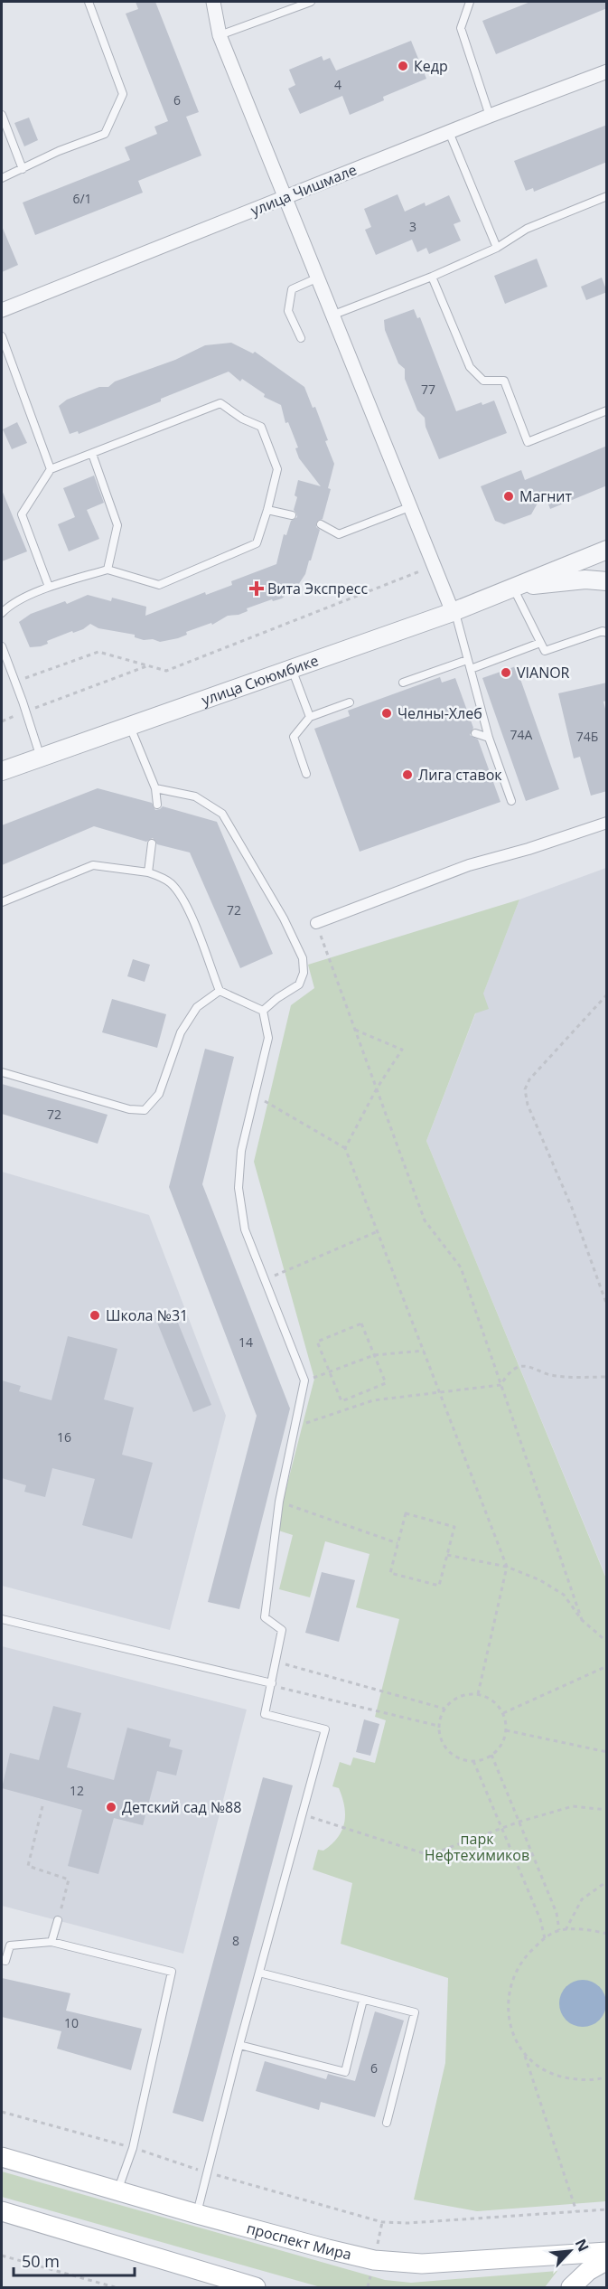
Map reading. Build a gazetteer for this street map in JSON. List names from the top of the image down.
{
  "streets": {
    "main road": ["проспект Мира"],
    "street": ["улица Чишмале", "улица Сююмбике"]
  },
  "parks": ["парк Нефтехимиков"],
  "places": {
    "other": [
      "Кедр",
      "Магнит",
      "VIANOR",
      "Челны-Хлеб",
      "Лига ставок",
      "Школа №31",
      "Детский сад №88"
    ],
    "health": ["Вита Экспресс"]
  },
  "house_numbers": [
    "4",
    "6",
    "6/1",
    "3",
    "77",
    "74А",
    "74Б",
    "72",
    "72",
    "14",
    "16",
    "12",
    "8",
    "10",
    "6"
  ],
  "scale_bar": "50 m",
  "north": "top right"
}
